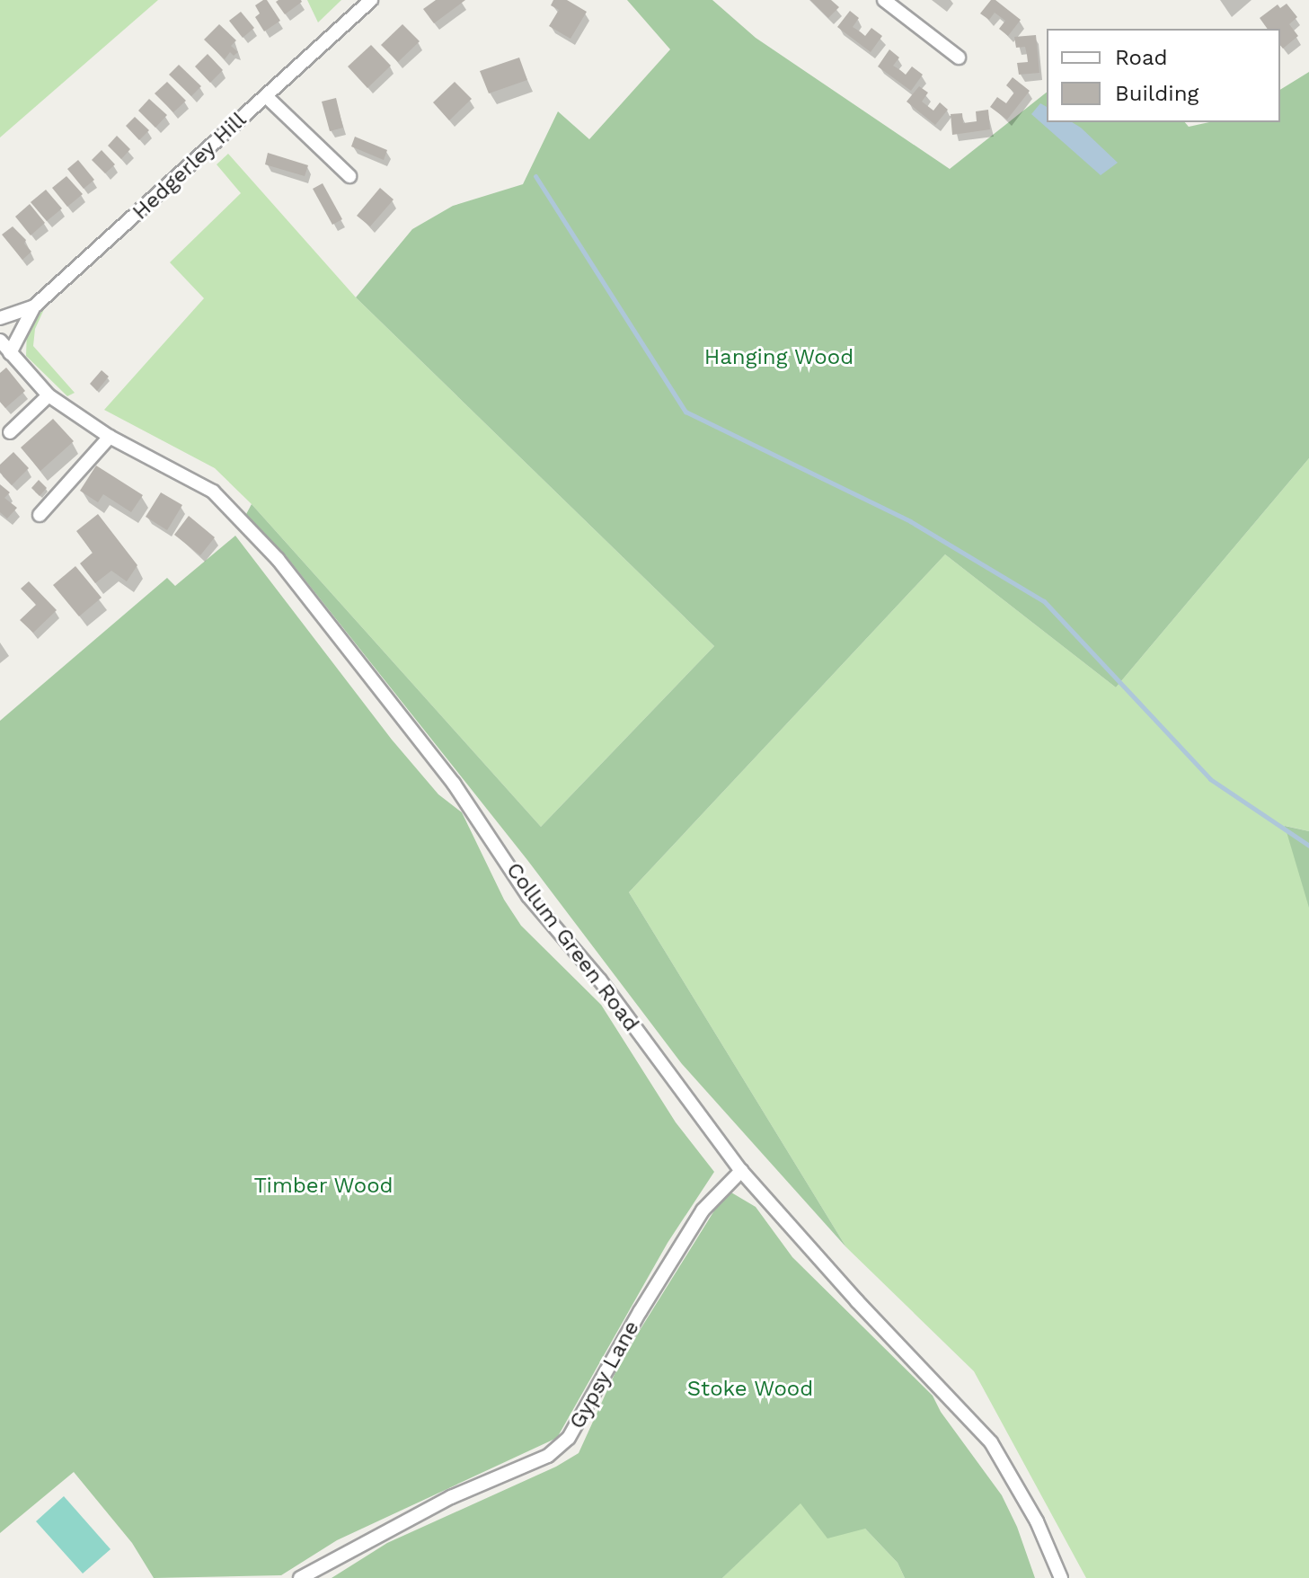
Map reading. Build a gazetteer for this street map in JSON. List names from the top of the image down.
{
  "streets": {
    "street": ["Hedgerley Hill", "Collum Green Road", "Gypsy Lane"]
  },
  "crossings": [
    ["Collum Green Road", "Gypsy Lane"]
  ],
  "parks": ["Hanging Wood", "Timber Wood", "Stoke Wood"],
  "legend": ["Road", "Building"]
}
